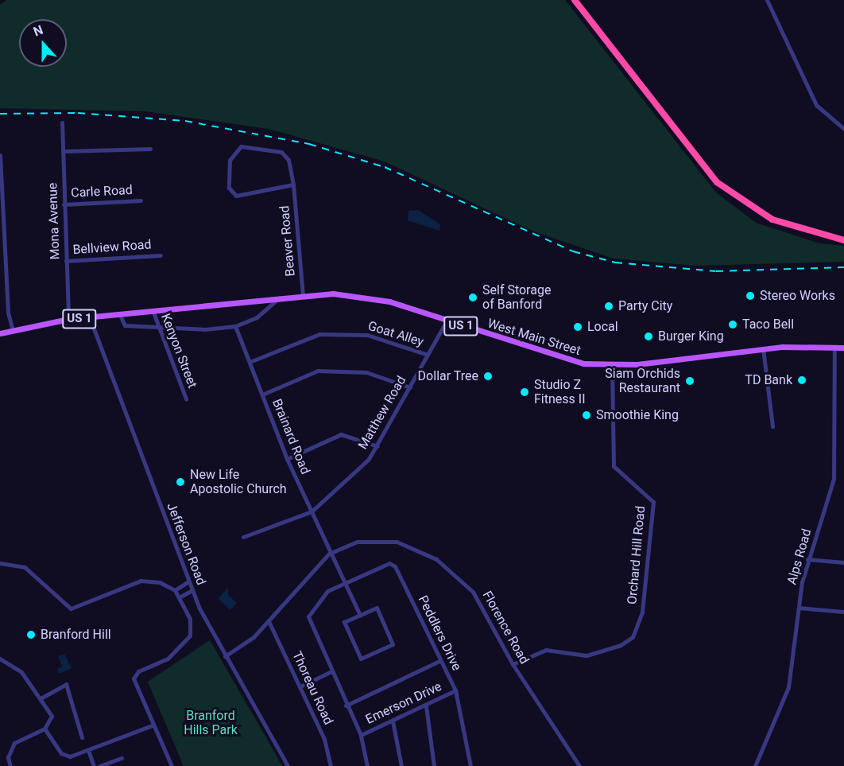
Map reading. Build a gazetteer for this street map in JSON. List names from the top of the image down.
{
  "streets": {
    "main road": ["US 1", "West Main Street"],
    "street": [
      "Carle Road",
      "Mona Avenue",
      "Beaver Road",
      "Bellview Road",
      "Goat Alley",
      "Kenyon Street",
      "Matthew Road",
      "Brainard Road",
      "Jefferson Road",
      "Orchard Hill Road",
      "Alps Road",
      "Florence Road",
      "Peddlers Drive",
      "Thoreau Road",
      "Emerson Drive"
    ]
  },
  "crossings": [
    ["Carle Road", "Mona Avenue"],
    ["Mona Avenue", "Bellview Road"],
    ["Mona Avenue", "West Main Street"],
    ["Beaver Road", "West Main Street"],
    ["Goat Alley", "Matthew Road"],
    ["Goat Alley", "Brainard Road"],
    ["West Main Street", "Kenyon Street"],
    ["West Main Street", "Matthew Road"],
    ["West Main Street", "Jefferson Road"],
    ["West Main Street", "Orchard Hill Road"],
    ["West Main Street", "Alps Road"],
    ["Matthew Road", "Brainard Road"],
    ["Brainard Road", "Florence Road"],
    ["Jefferson Road", "Florence Road"],
    ["Orchard Hill Road", "Florence Road"],
    ["Florence Road", "Thoreau Road"],
    ["Peddlers Drive", "Emerson Drive"]
  ],
  "parks": ["Branford Hills Park"],
  "places": [
    "Stereo Works",
    "Self Storage of Banford",
    "Party City",
    "Taco Bell",
    "Local",
    "Burger King",
    "Dollar Tree",
    "TD Bank",
    "Siam Orchids Restaurant",
    "Studio Z Fitness II",
    "Smoothie King",
    "New Life Apostolic Church",
    "Branford Hill"
  ],
  "north": "top"
}
